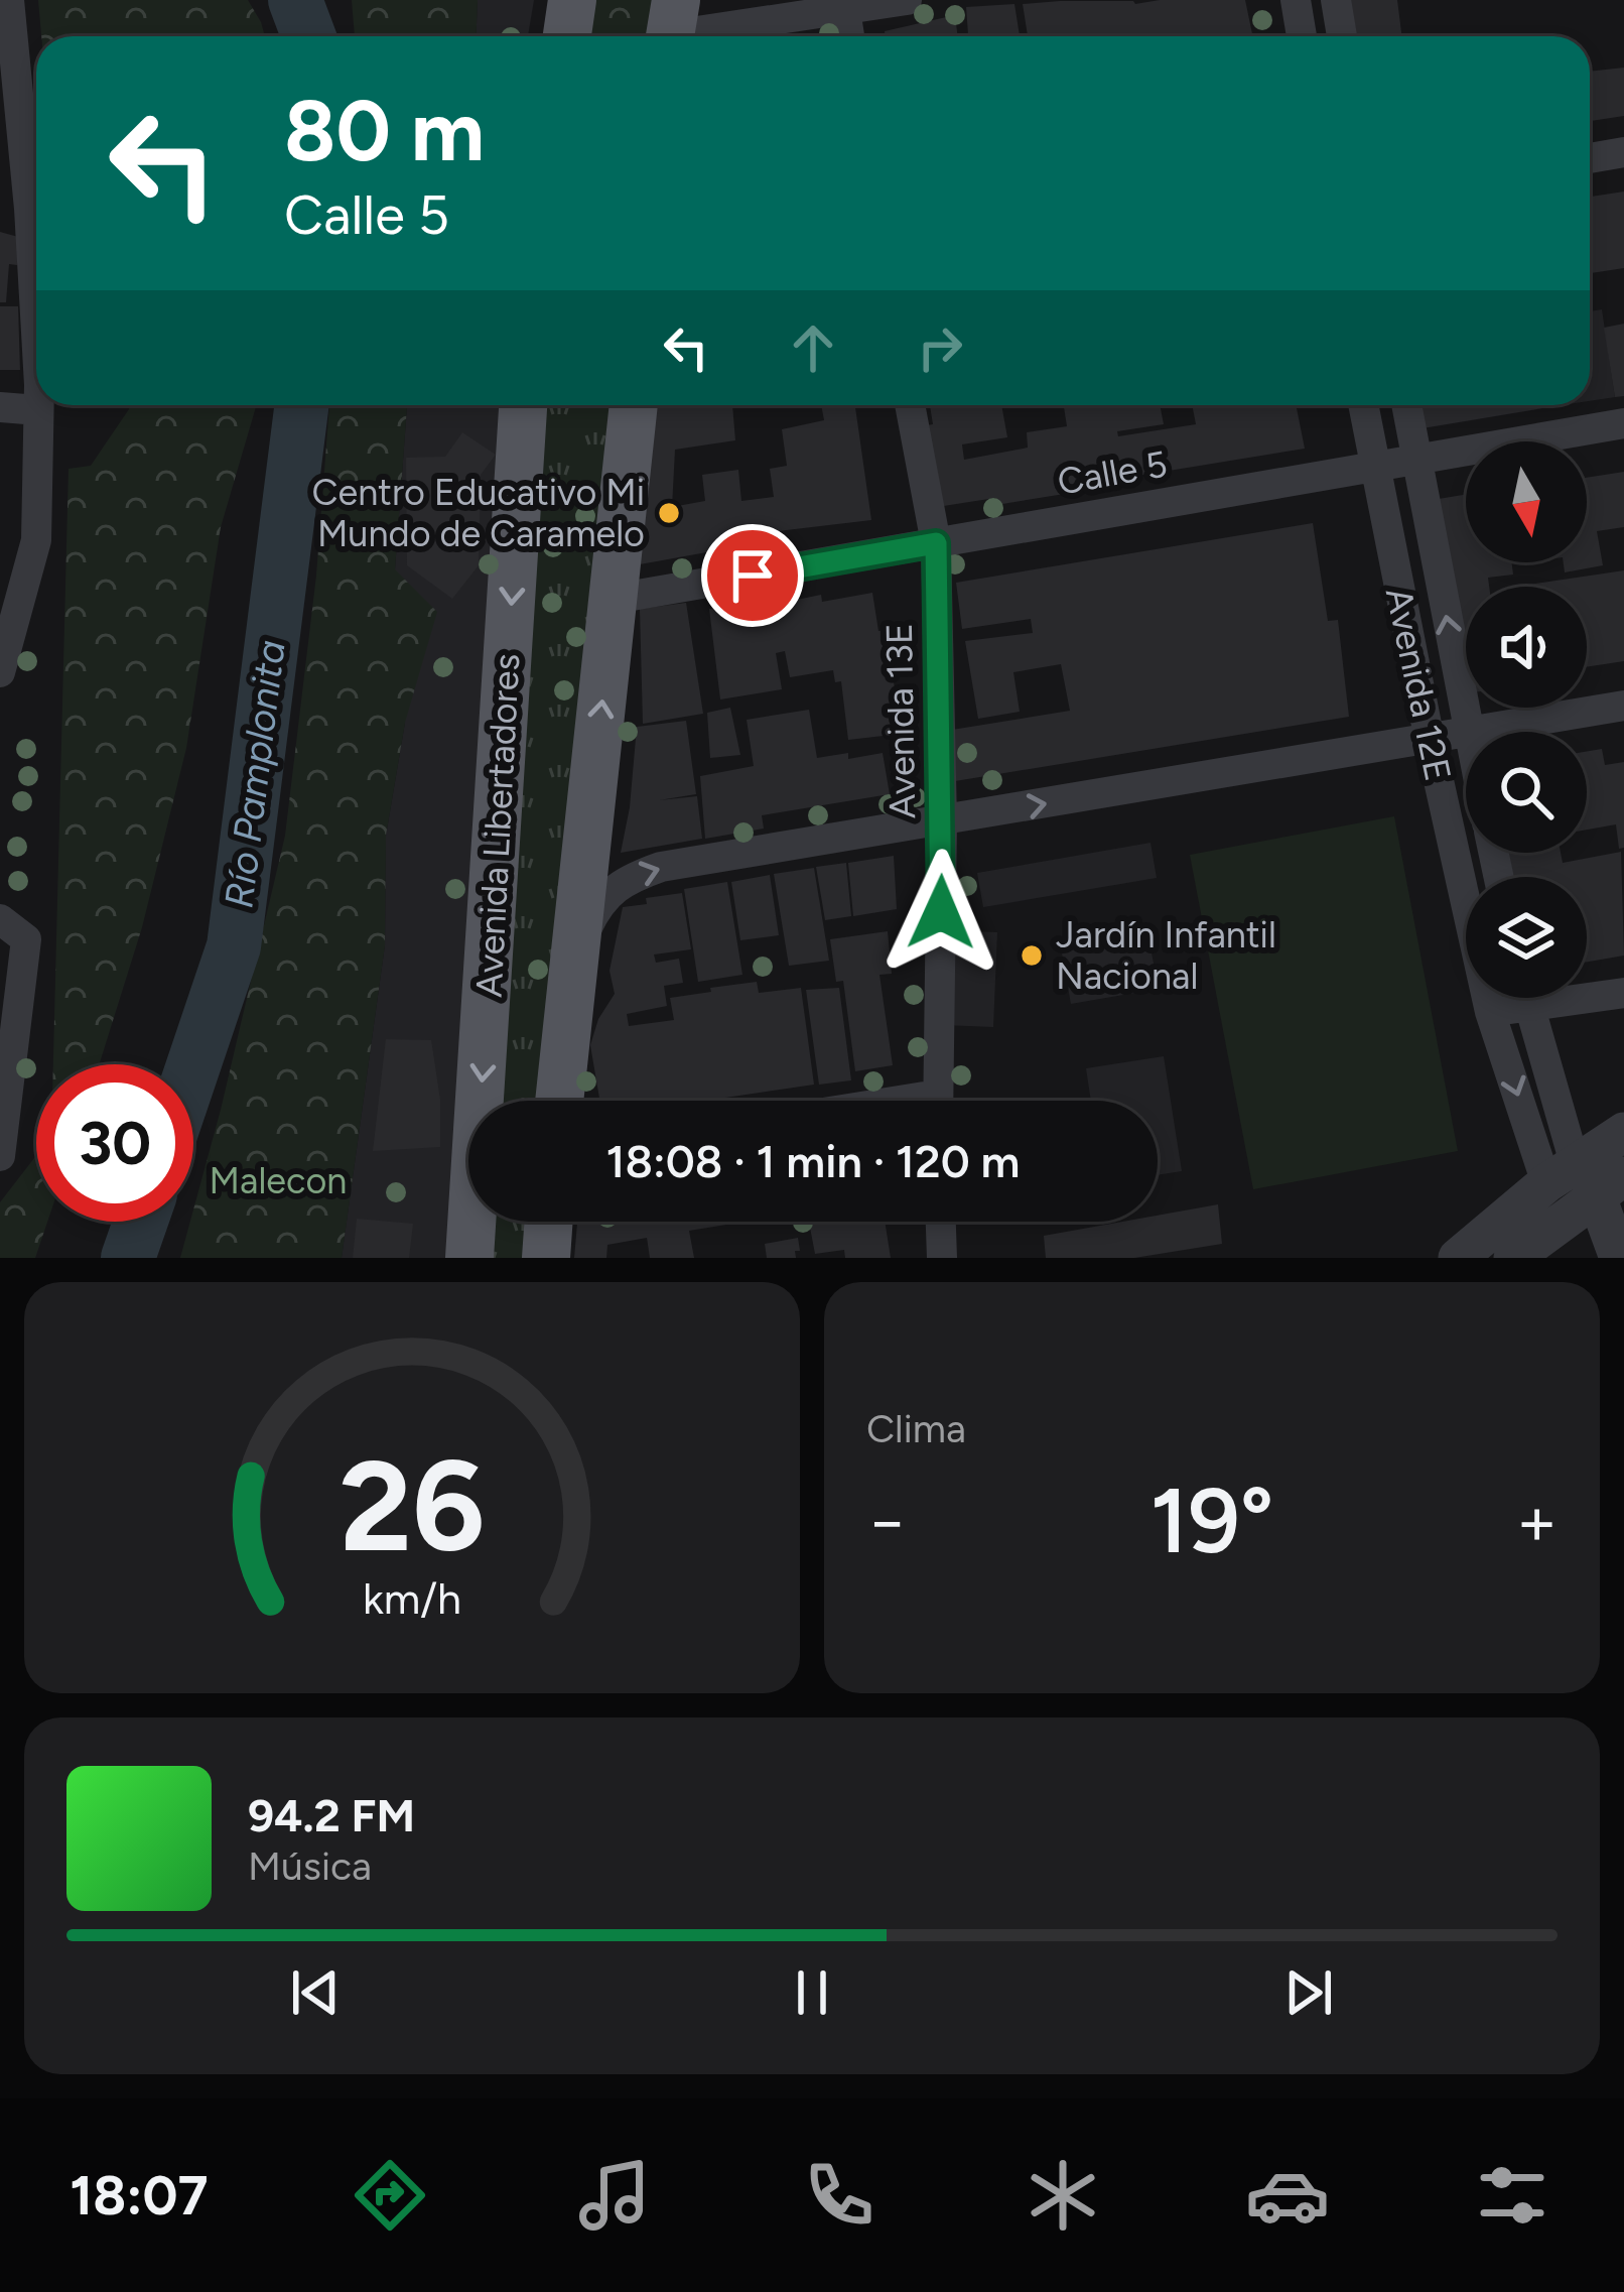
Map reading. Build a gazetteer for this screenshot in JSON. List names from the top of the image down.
{
  "streets": {
    "main road": ["Avenida Libertadores"],
    "street": ["Calle 5", "Avenida 12E", "Avenida 13E"]
  },
  "crossings": [
    ["Calle 5", "Avenida 12E"],
    ["Calle 5", "Avenida 13E"]
  ],
  "water": ["Río Pamplonita"],
  "parks": ["Malecon"],
  "places": ["Centro Educativo Mi Mundo de Caramelo", "Jardín Infantil Nacional"],
  "north": "bottom",
  "page": {
    "turn": ["80 m", "Calle 5"],
    "limit": "30",
    "trip": "18:08 · 1 min · 120 m",
    "tile": "Clima",
    "heat": ["−", "19°", "+"],
    "song": ["94.2 FM", "Música"],
    "tabs": "18:07",
    "gauge": ["26", "km/h"]
  }
}
